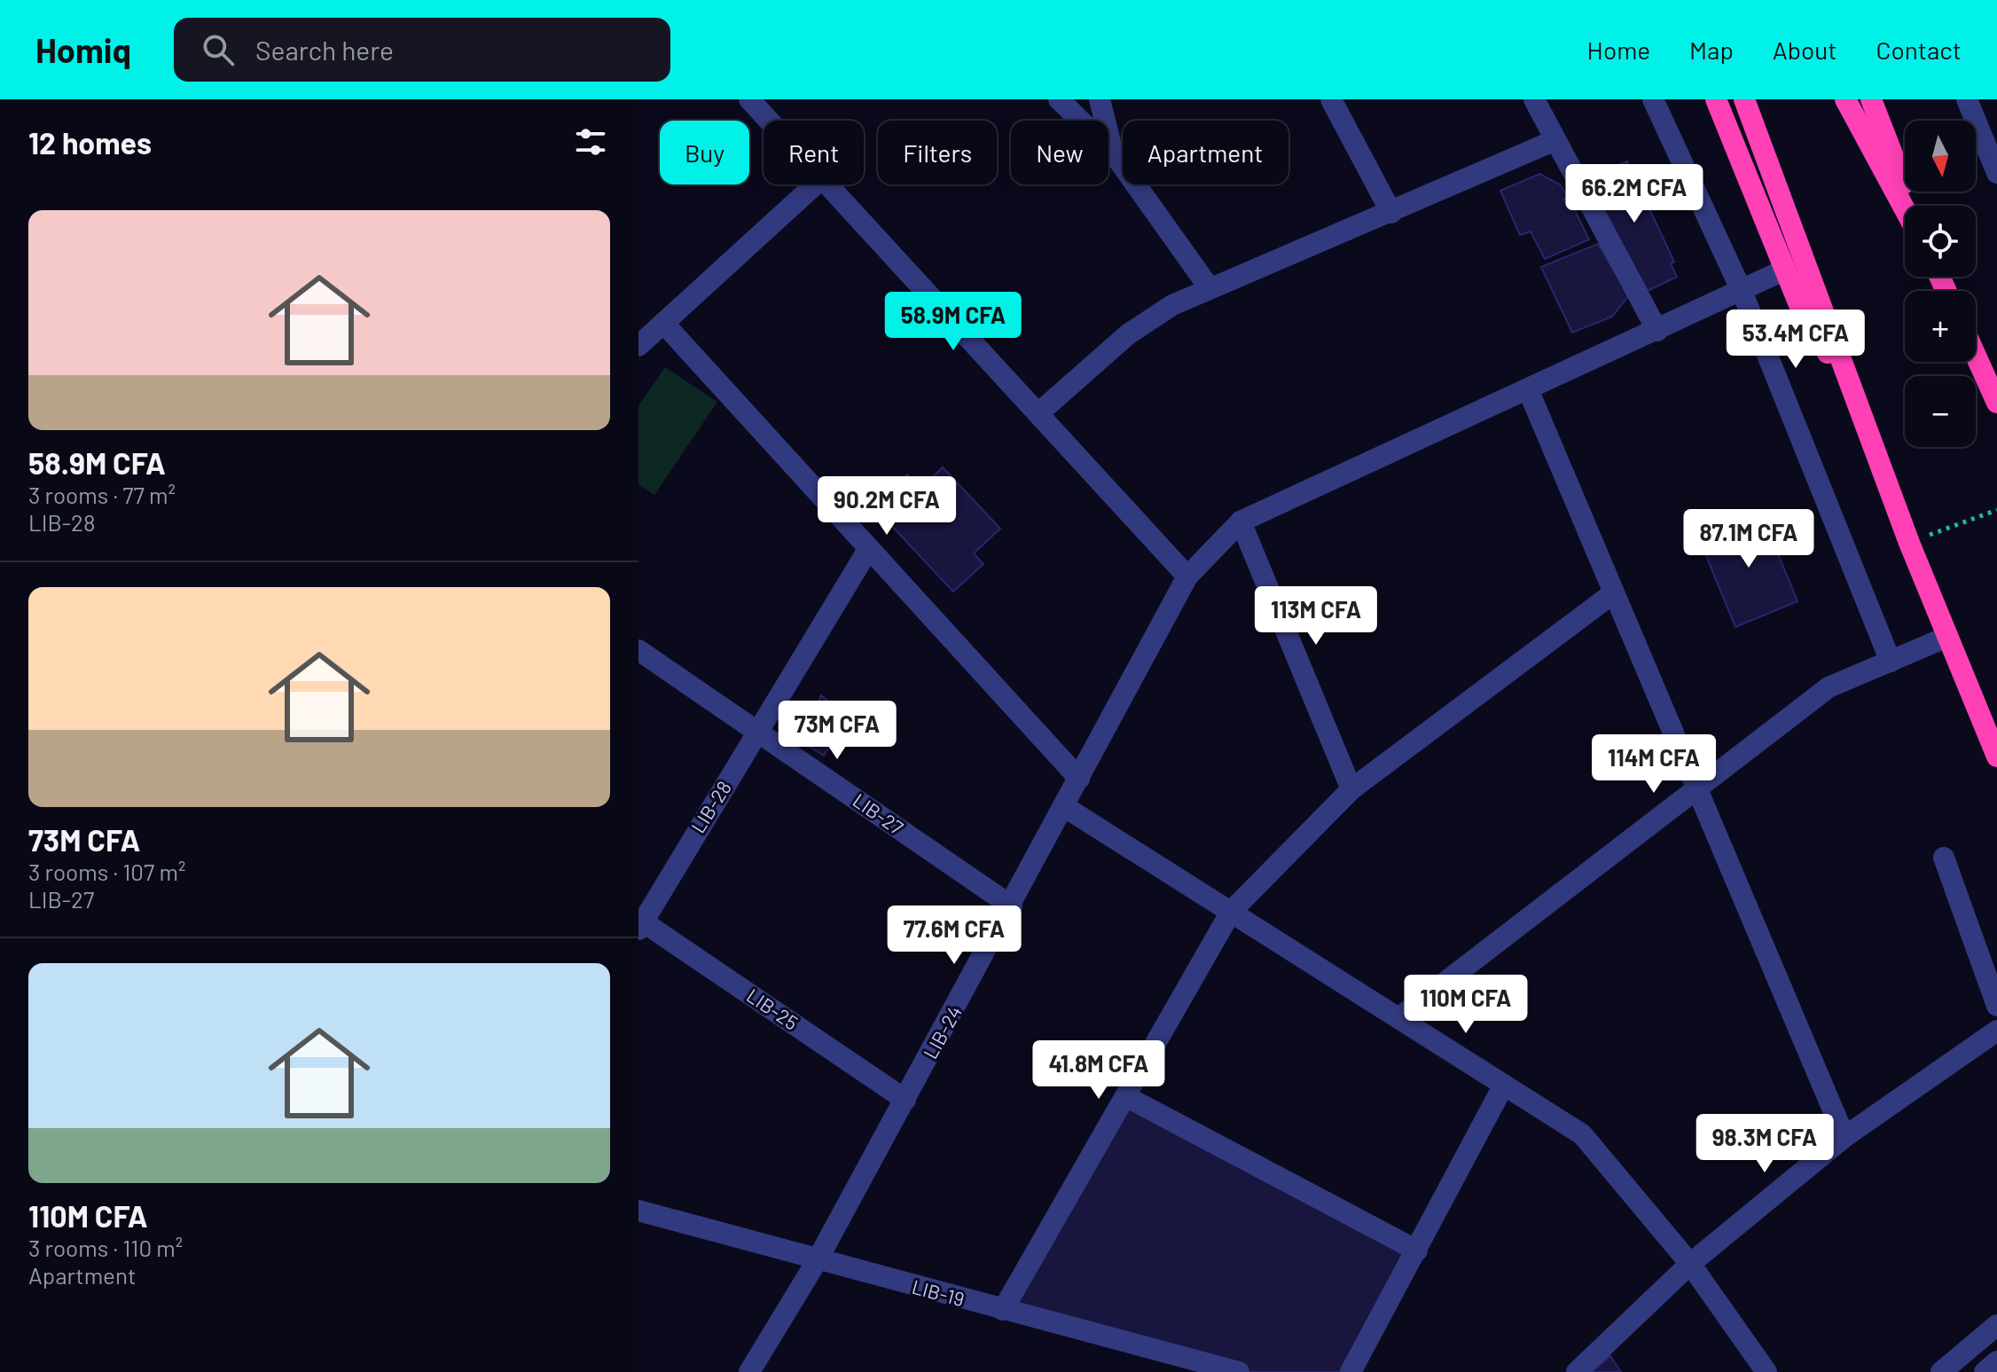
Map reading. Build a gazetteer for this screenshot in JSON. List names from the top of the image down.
{
  "streets": {
    "street": [
      "LIB-28",
      "LIB-27",
      "LIB-25",
      "LIB-24",
      "LIB-19"
    ]
  },
  "crossings": [
    ["LIB-28", "LIB-27"],
    ["LIB-28", "LIB-25"],
    ["LIB-27", "LIB-24"],
    ["LIB-25", "LIB-24"],
    ["LIB-24", "LIB-19"]
  ],
  "north": "bottom",
  "page": {
    "header": "Homiq",
    "search": "Search here",
    "nav": [
      "Home",
      "Map",
      "About",
      "Contact"
    ],
    "heading": "12 homes",
    "map_buttons": ["+", "−"],
    "chip": [
      "Buy",
      "Rent",
      "Filters",
      "New",
      "Apartment"
    ],
    "price": [
      "66.2M CFA",
      "58.9M CFA",
      "53.4M CFA",
      "90.2M CFA",
      "87.1M CFA",
      "113M CFA",
      "73M CFA",
      "114M CFA",
      "77.6M CFA",
      "110M CFA",
      "41.8M CFA",
      "98.3M CFA"
    ],
    "list": [
      {
        "name": "58.9M CFA",
        "note": "3 rooms · 77 m² · LIB-28"
      },
      {
        "name": "73M CFA",
        "note": "3 rooms · 107 m² · LIB-27"
      },
      {
        "name": "110M CFA",
        "note": "3 rooms · 110 m² · Apartment"
      }
    ]
  }
}
